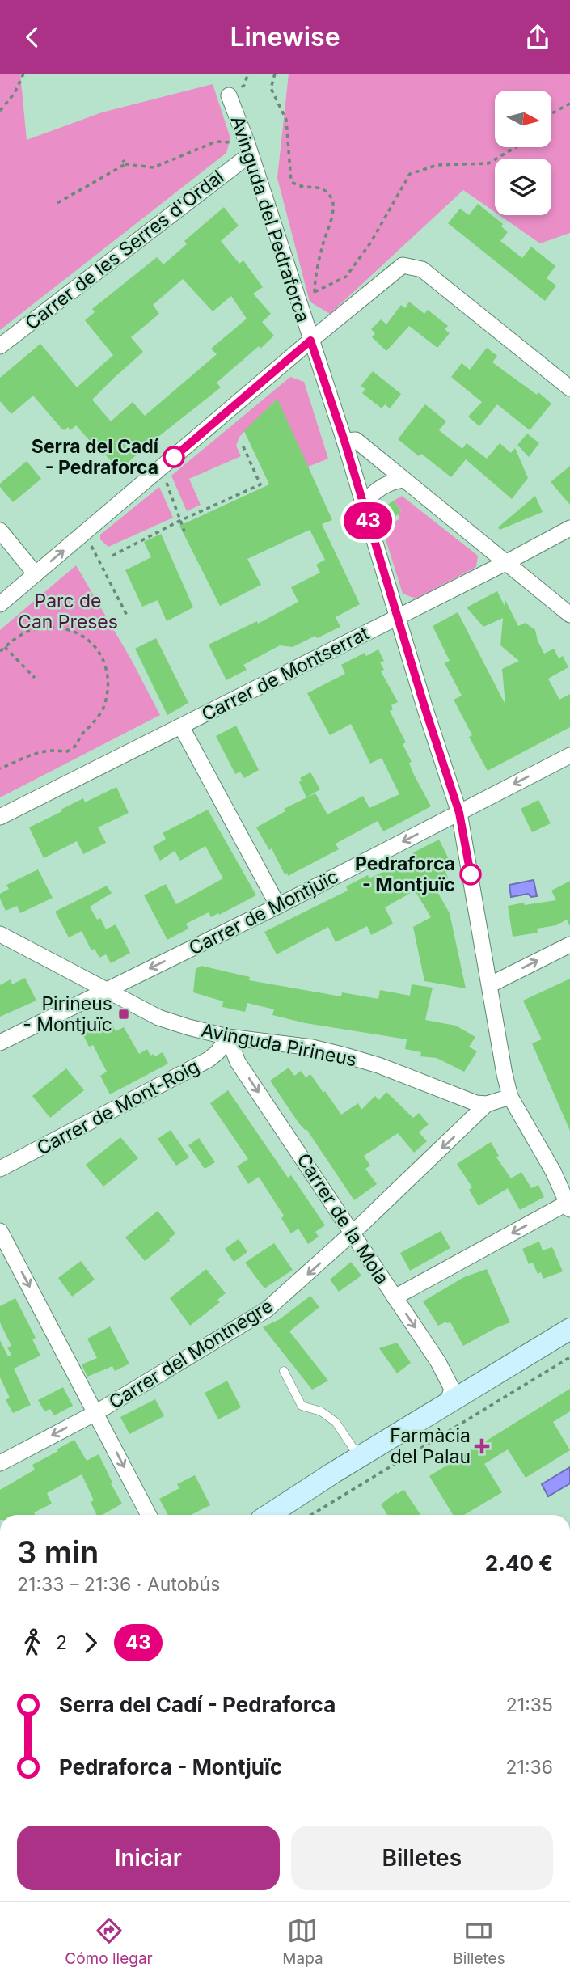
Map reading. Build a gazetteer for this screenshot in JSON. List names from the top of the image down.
{
  "streets": {
    "street": [
      "Avinguda del Pedraforca",
      "Carrer de les Serres d'Ordal",
      "Carrer de Montserrat",
      "Carrer de Montjuïc",
      "Avinguda Pirineus",
      "Carrer de Mont-Roig",
      "Carrer de la Mola",
      "Carrer del Montnegre"
    ]
  },
  "crossings": [
    ["Avinguda del Pedraforca", "Carrer de les Serres d'Ordal"],
    ["Avinguda del Pedraforca", "Carrer de Montserrat"],
    ["Avinguda del Pedraforca", "Carrer de Montjuïc"],
    ["Carrer de Montjuïc", "Avinguda Pirineus"],
    ["Avinguda Pirineus", "Carrer de Mont-Roig"],
    ["Avinguda Pirineus", "Carrer de la Mola"],
    ["Avinguda Pirineus", "Carrer del Montnegre"],
    ["Carrer de Mont-Roig", "Carrer de la Mola"],
    ["Carrer de la Mola", "Carrer del Montnegre"]
  ],
  "one_way": ["Carrer de Montjuïc", "Carrer de la Mola"],
  "parks": ["Parc de Can Preses"],
  "places": {
    "other": ["Serra del Cadí - Pedraforca", "Pedraforca - Montjuïc"],
    "transit": ["Pirineus - Montjuïc"],
    "health": ["Farmàcia del Palau"]
  },
  "lines": ["bus line 43"],
  "north": "right",
  "page": {
    "header": "Linewise",
    "on_map": "43",
    "heading": ["3 min", "21:33 – 21:36 · Autobús", "2.40 €"],
    "legs": ["2", "43"],
    "list": [
      {
        "name": "Serra del Cadí - Pedraforca",
        "value": "21:35"
      },
      {
        "name": "Pedraforca - Montjuïc",
        "value": "21:36"
      }
    ],
    "buttons": ["Iniciar", "Billetes"],
    "tabs": ["Cómo llegar", "Mapa", "Billetes"]
  }
}
